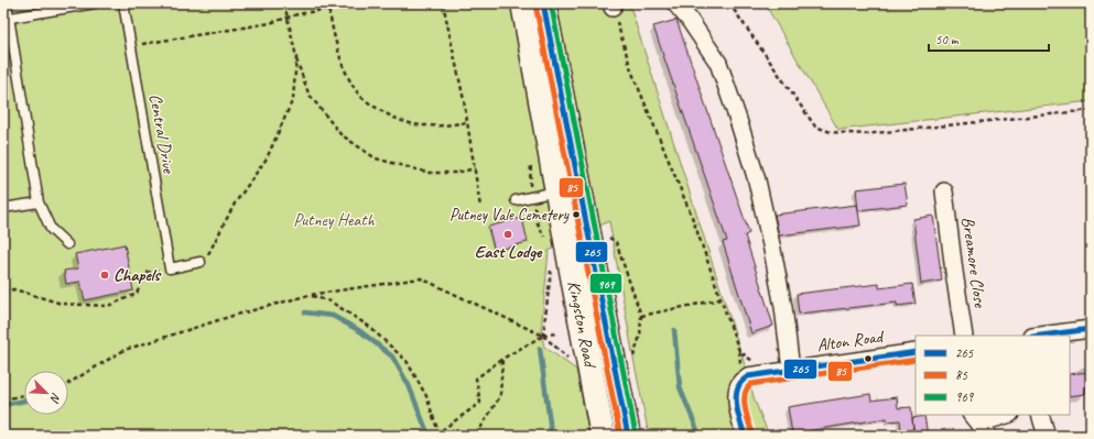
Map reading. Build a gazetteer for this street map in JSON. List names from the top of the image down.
{
  "streets": {
    "highway": ["Kingston Road"],
    "street": ["Breamore Close", "Alton Road"],
    "lane": ["Central Drive"]
  },
  "parks": ["Putney Heath"],
  "places": ["Putney Vale Cemetery", "East Lodge", "Chapels"],
  "lines": ["transit line 265", "transit line 969", "transit line 85"],
  "legend": ["265", "85", "969"],
  "scale_bar": "50 m",
  "north": "bottom right"
}
